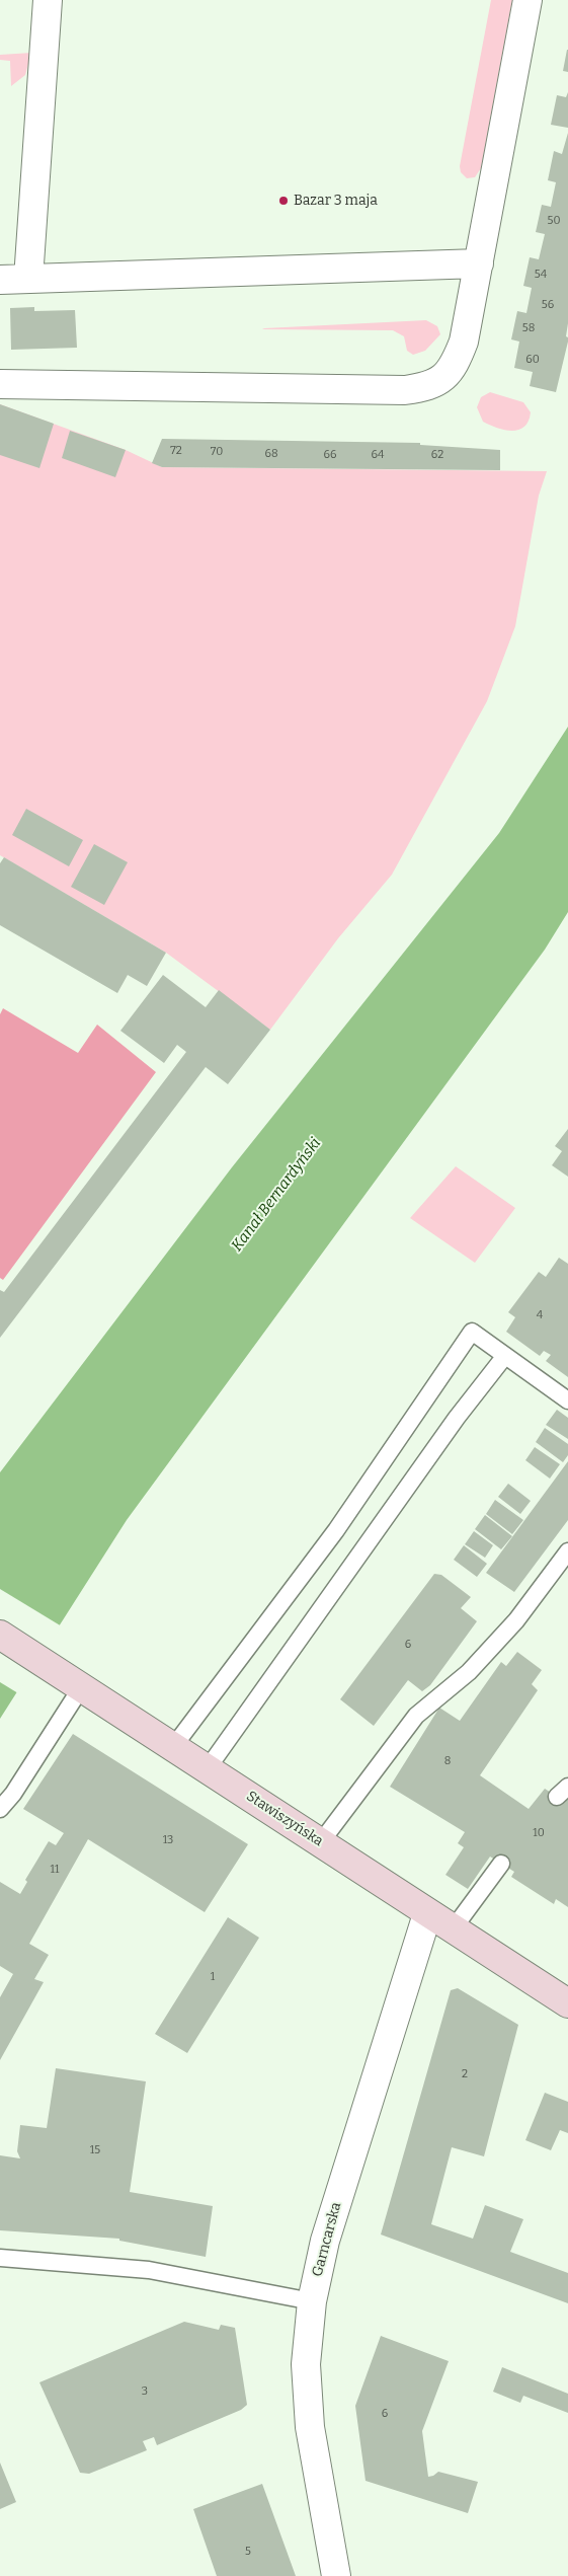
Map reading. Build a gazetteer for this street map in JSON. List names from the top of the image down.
{
  "streets": {
    "street": ["Stawiszyńska", "Garncarska"]
  },
  "crossings": [
    ["Stawiszyńska", "Garncarska"]
  ],
  "water": ["Kanał Bernardyński"],
  "places": ["Bazar 3 maja"],
  "house_numbers": [
    "50",
    "54",
    "56",
    "58",
    "60",
    "72",
    "70",
    "68",
    "66",
    "64",
    "62",
    "4",
    "6",
    "8",
    "10",
    "13",
    "11",
    "1",
    "2",
    "15",
    "3",
    "6",
    "5"
  ]
}
